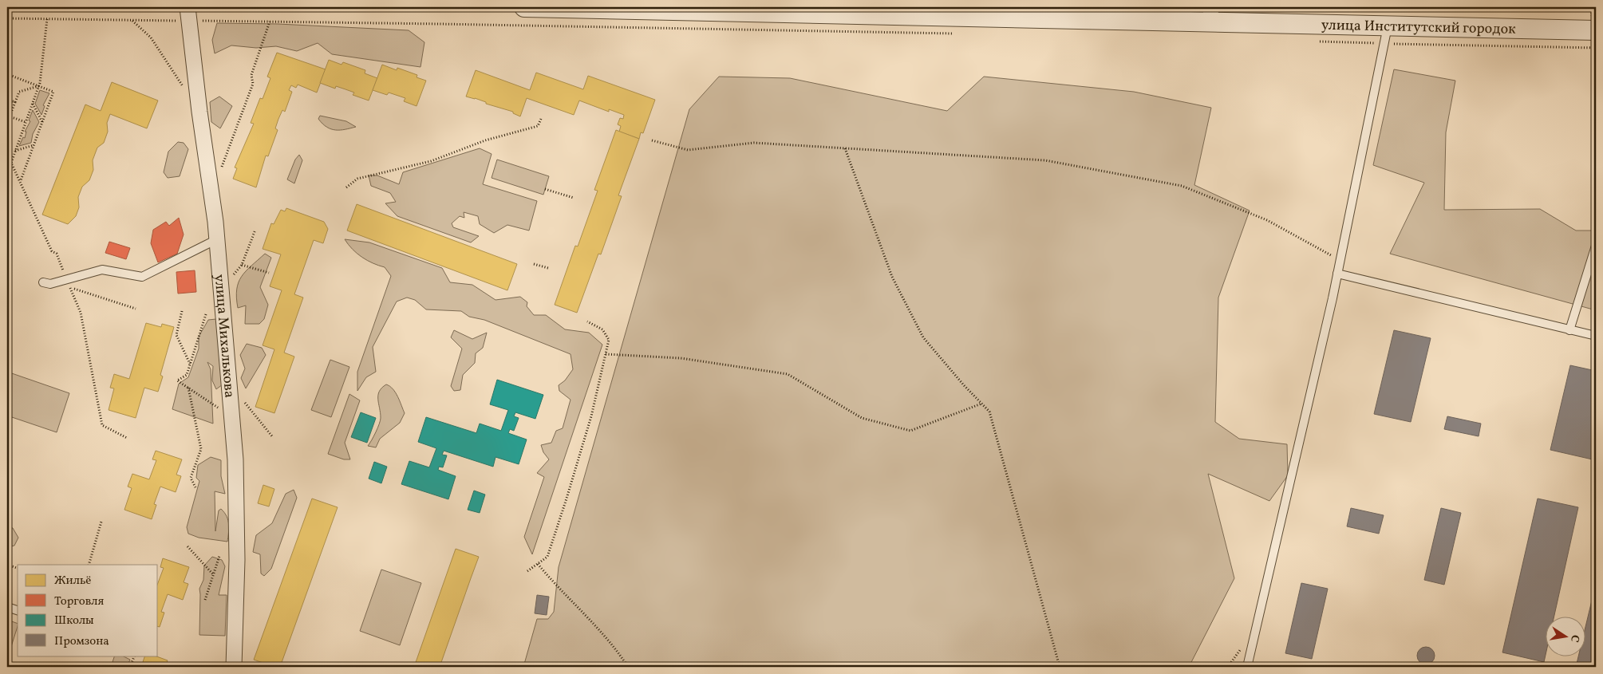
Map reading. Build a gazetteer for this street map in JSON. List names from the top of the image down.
{
  "streets": {
    "street": ["улица Институтский городок", "улица Михалькова"]
  },
  "legend": [
    "Жильё",
    "Торговля",
    "Школы",
    "Промзона"
  ],
  "north": "right"
}
